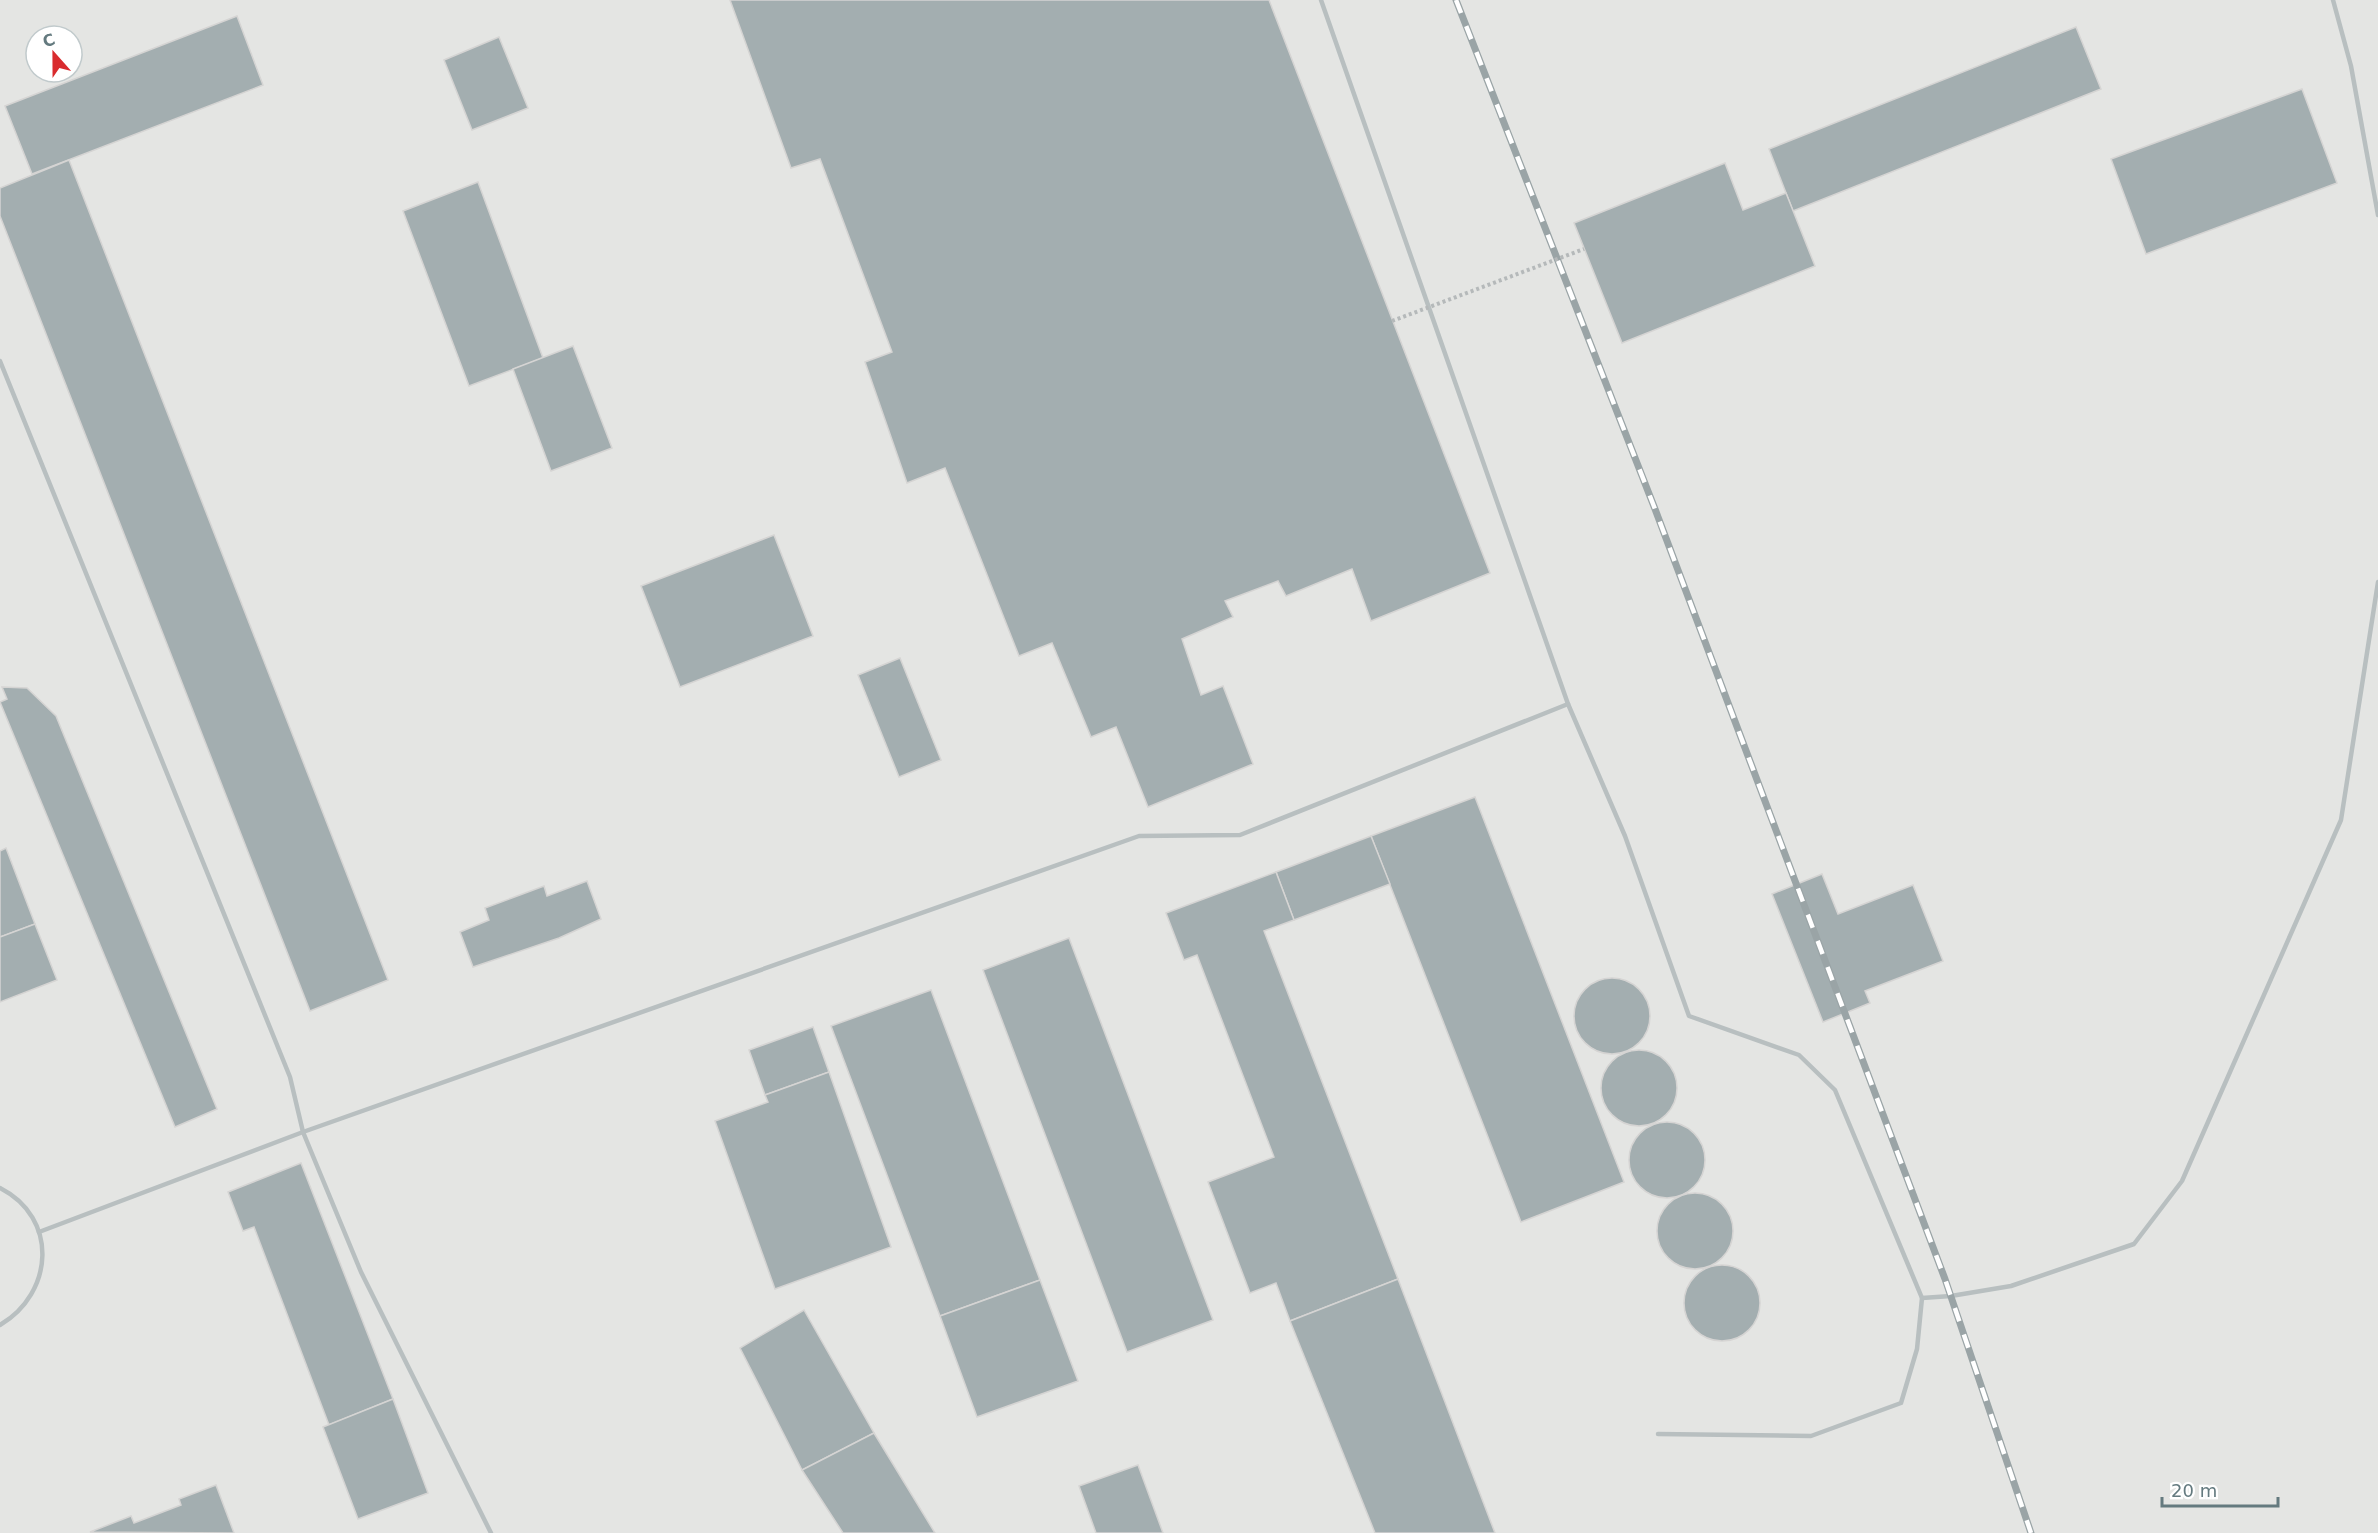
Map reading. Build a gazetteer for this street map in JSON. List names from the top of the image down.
{
  "scale_bar": "20 m",
  "north": "top"
}
